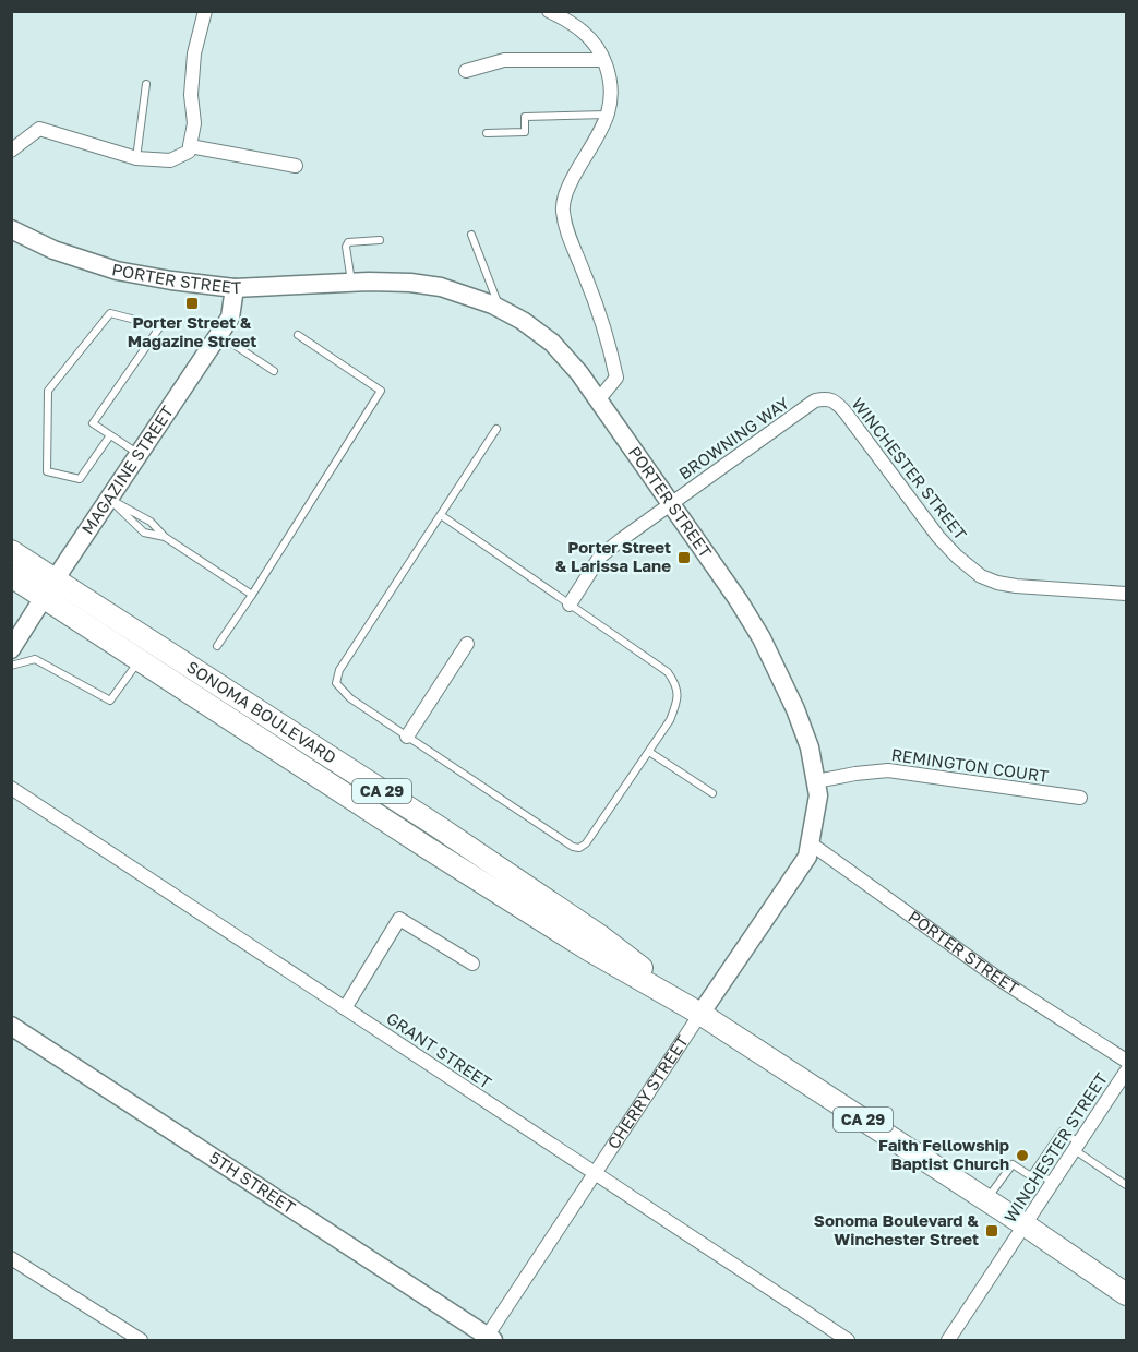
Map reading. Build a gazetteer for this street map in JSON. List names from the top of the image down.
{
  "streets": {
    "main road": ["SONOMA BOULEVARD", "CA 29"],
    "street": [
      "PORTER STREET",
      "BROWNING WAY",
      "WINCHESTER STREET",
      "MAGAZINE STREET",
      "REMINGTON COURT",
      "GRANT STREET",
      "CHERRY STREET",
      "5TH STREET"
    ]
  },
  "crossings": [
    ["PORTER STREET", "BROWNING WAY"],
    ["PORTER STREET", "MAGAZINE STREET"],
    ["PORTER STREET", "REMINGTON COURT"],
    ["PORTER STREET", "CHERRY STREET"],
    ["BROWNING WAY", "WINCHESTER STREET"],
    ["WINCHESTER STREET", "SONOMA BOULEVARD"],
    ["MAGAZINE STREET", "SONOMA BOULEVARD"],
    ["SONOMA BOULEVARD", "CHERRY STREET"],
    ["GRANT STREET", "CHERRY STREET"],
    ["CHERRY STREET", "5TH STREET"]
  ],
  "places": {
    "transit": ["Porter Street & Magazine Street", "Porter Street & Larissa Lane", "Sonoma Boulevard & Winchester Street"],
    "other": ["Faith Fellowship Baptist Church"]
  }
}
